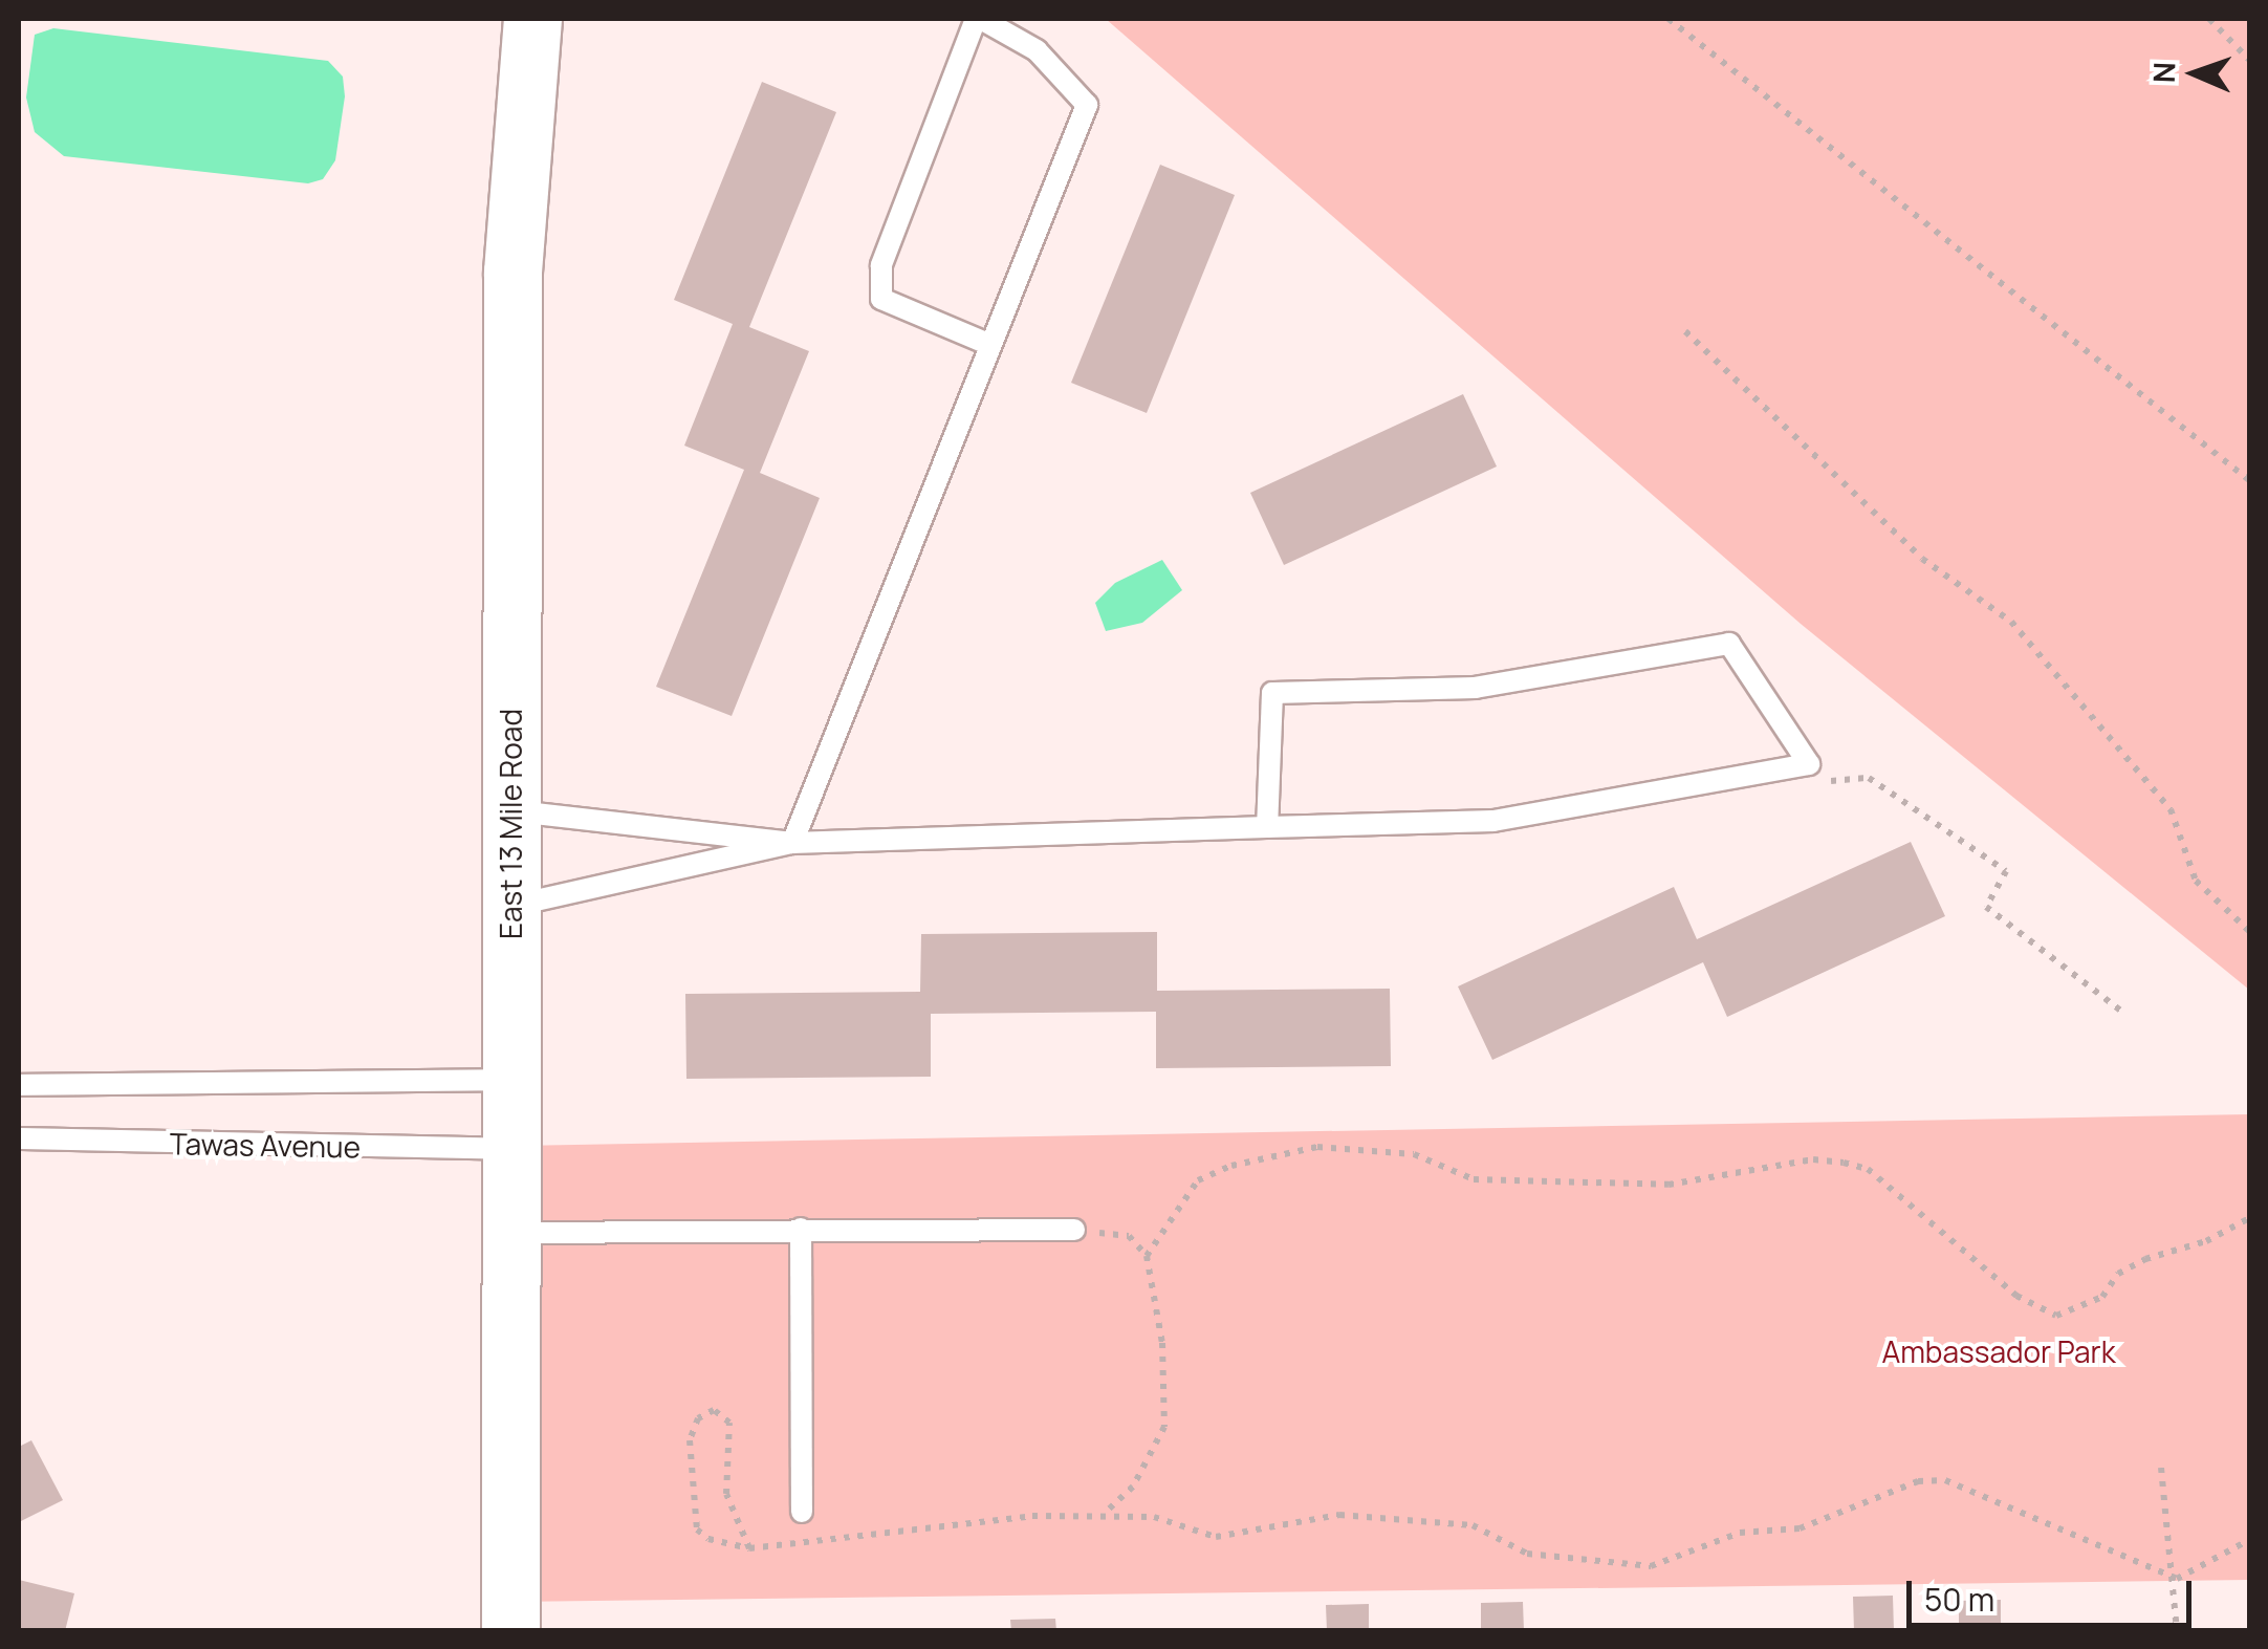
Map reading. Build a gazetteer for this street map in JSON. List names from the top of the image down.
{
  "streets": {
    "main road": ["East 13 Mile Road"],
    "lane": ["Tawas Avenue"]
  },
  "crossings": [
    ["East 13 Mile Road", "Tawas Avenue"]
  ],
  "parks": ["Ambassador Park"],
  "scale_bar": "50 m",
  "north": "left"
}
